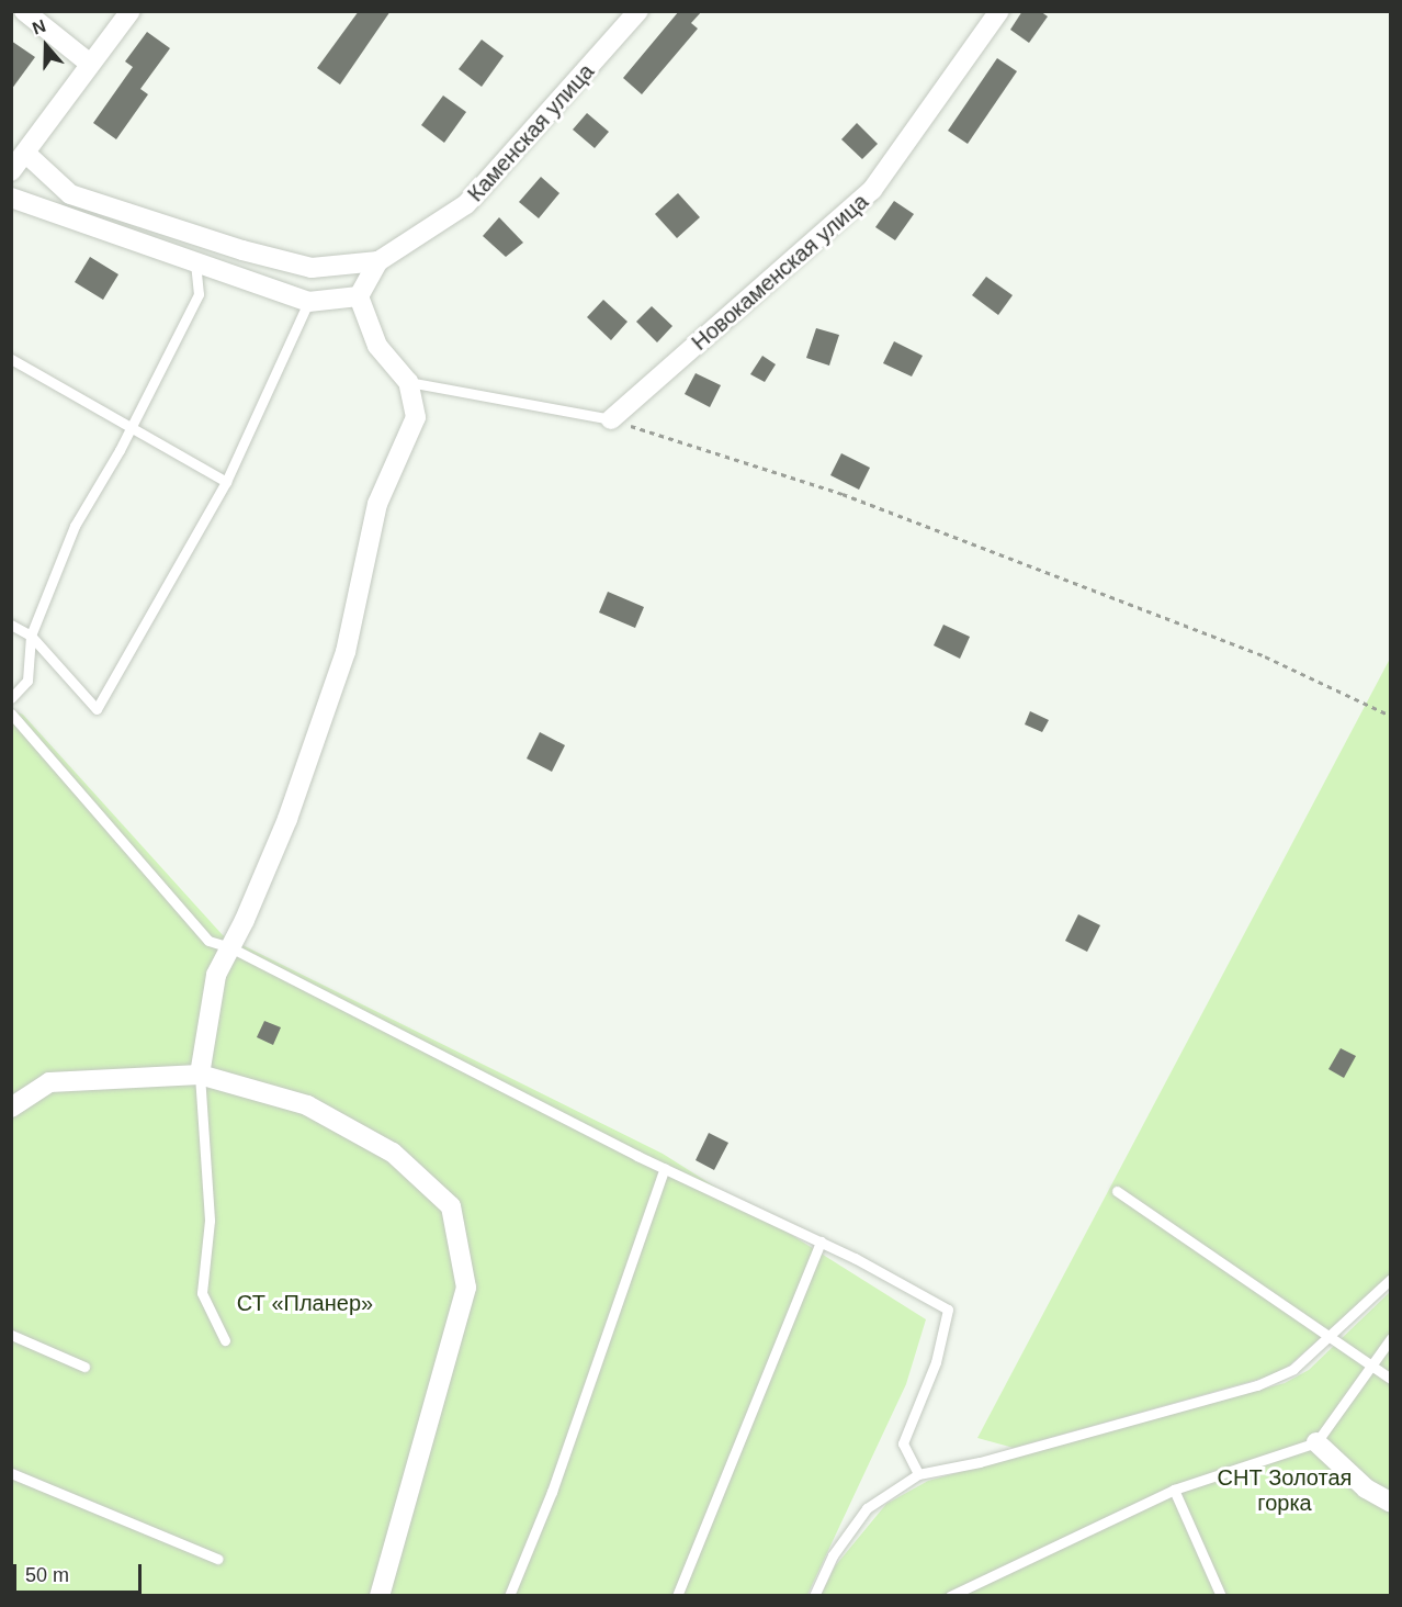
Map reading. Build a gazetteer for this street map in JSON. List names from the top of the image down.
{
  "streets": {
    "street": ["Каменская улица", "Новокаменская улица"]
  },
  "parks": ["СТ «Планер»", "СНТ Золотая горка"],
  "scale_bar": "50 m",
  "north": "top"
}
